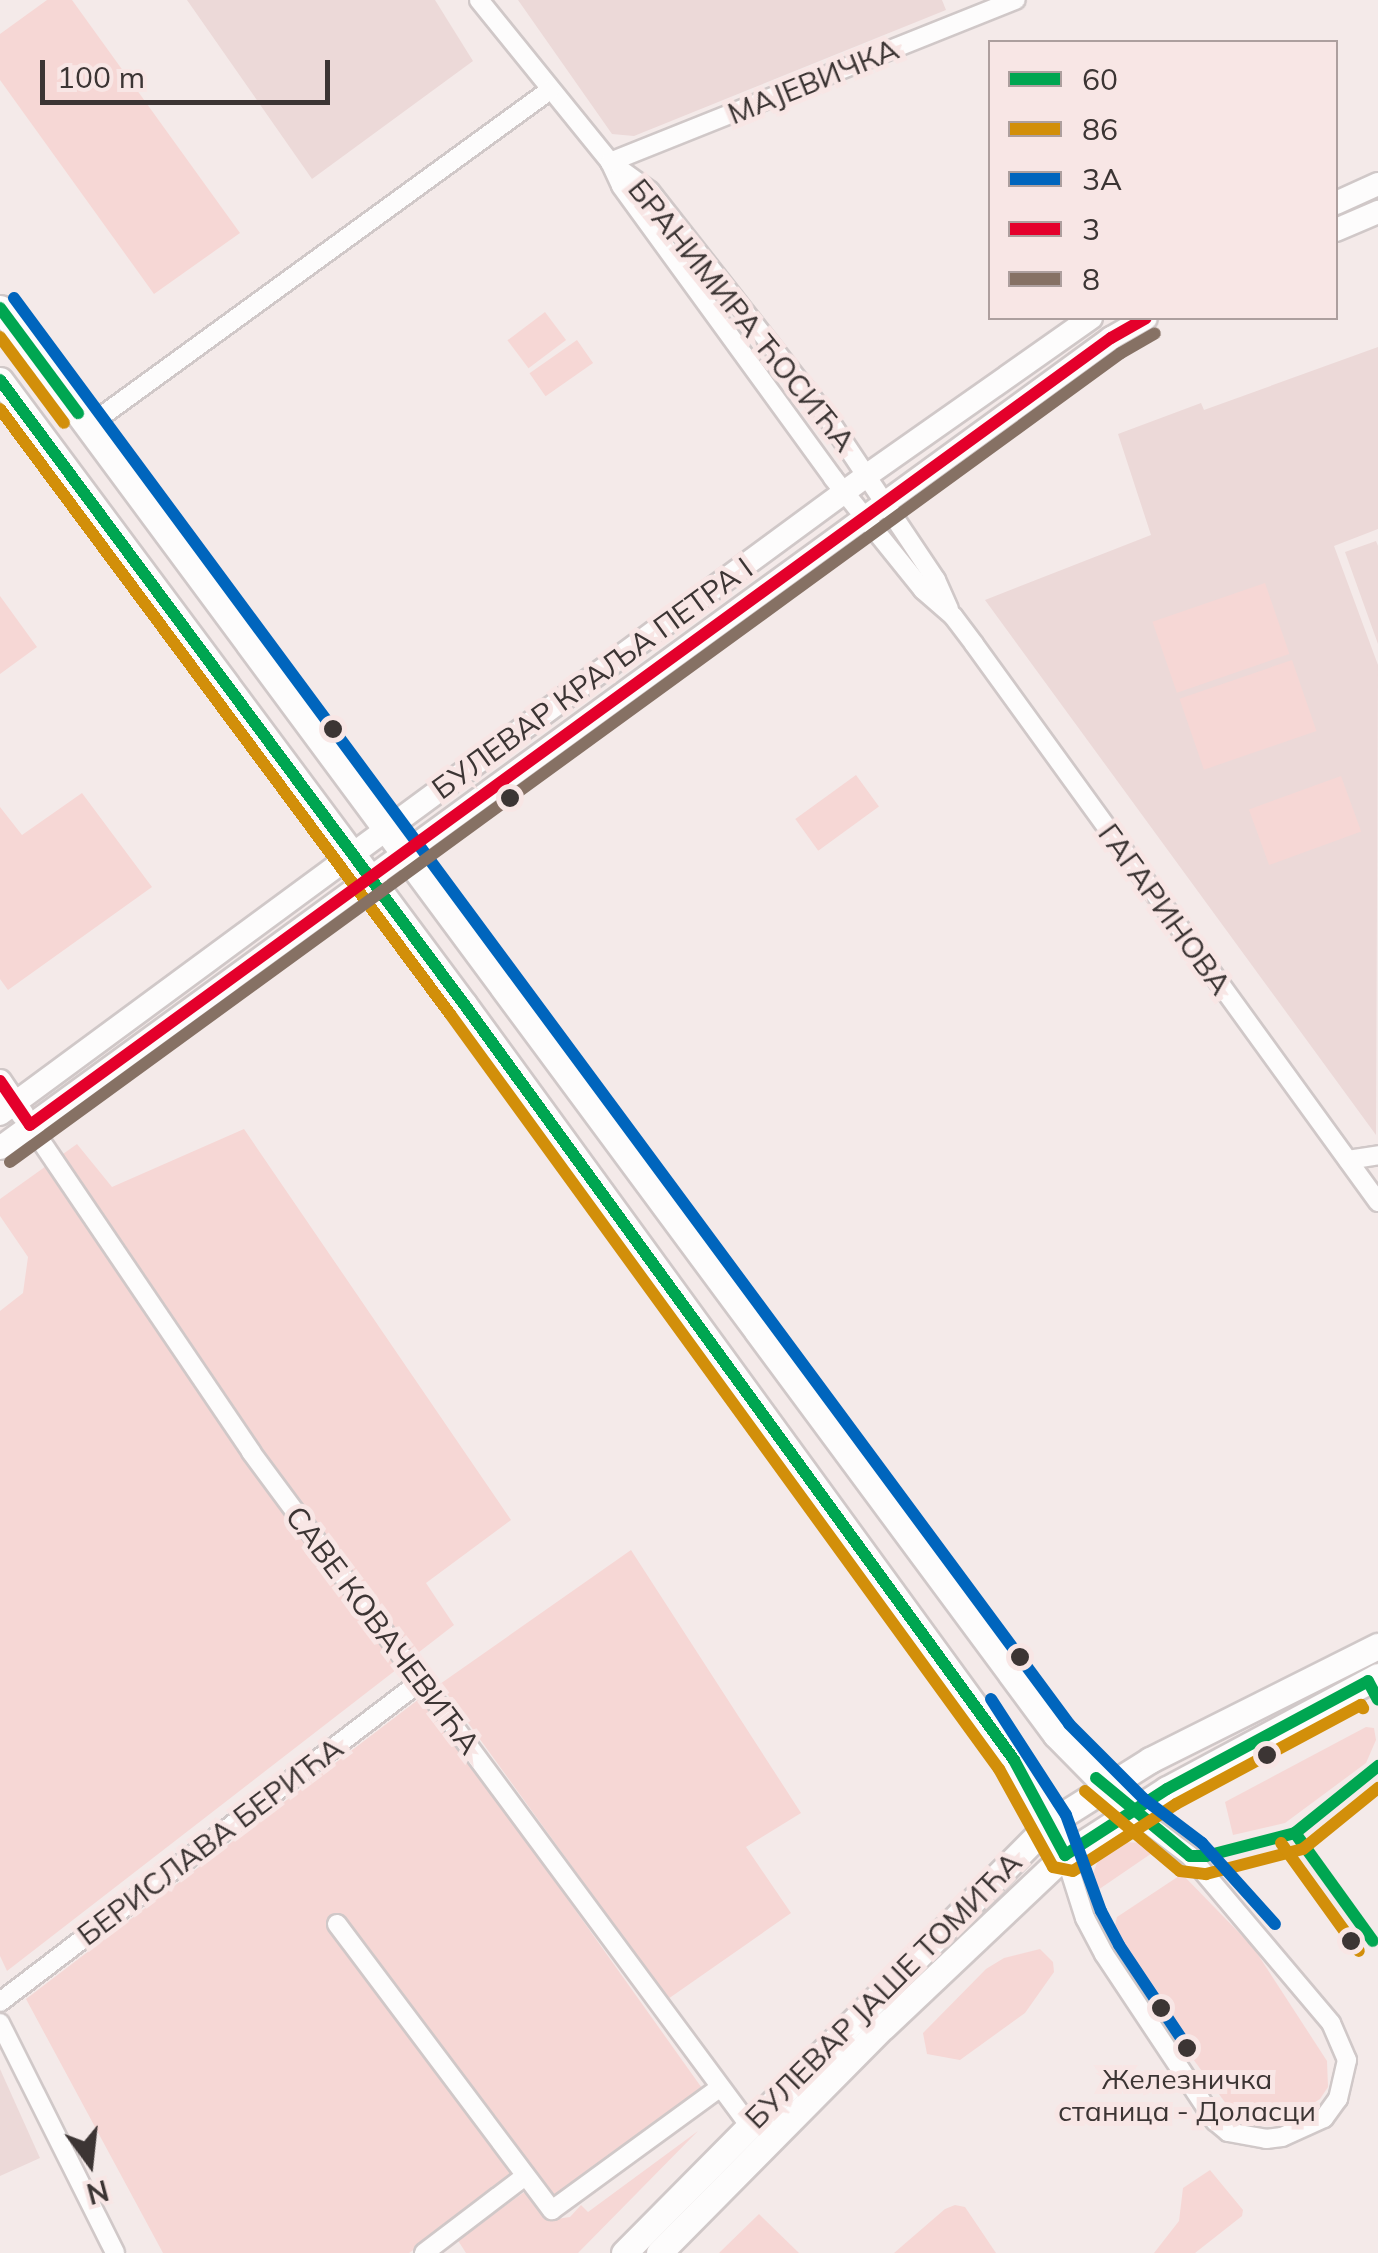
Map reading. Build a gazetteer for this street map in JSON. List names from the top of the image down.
{
  "streets": {
    "main road": ["БУЛЕВАР ЈАШЕ ТОМИЋА"],
    "street": [
      "МАЈЕВИЧКА",
      "БРАНИМИРА ЋОСИЋА",
      "БУЛЕВАР КРАЉА ПЕТРА I",
      "ГАГАРИНОВА",
      "САВЕ КОВАЧЕВИЋА",
      "БЕРИСЛАВА БЕРИЋА"
    ]
  },
  "crossings": [
    ["МАЈЕВИЧКА", "БРАНИМИРА ЋОСИЋА"],
    ["БРАНИМИРА ЋОСИЋА", "БУЛЕВАР КРАЉА ПЕТРА I"],
    ["БРАНИМИРА ЋОСИЋА", "ГАГАРИНОВА"],
    ["БУЛЕВАР КРАЉА ПЕТРА I", "ГАГАРИНОВА"],
    ["БУЛЕВАР КРАЉА ПЕТРА I", "САВЕ КОВАЧЕВИЋА"],
    ["САВЕ КОВАЧЕВИЋА", "БЕРИСЛАВА БЕРИЋА"],
    ["САВЕ КОВАЧЕВИЋА", "БУЛЕВАР ЈАШЕ ТОМИЋА"]
  ],
  "places": ["Железничка станица - Доласци"],
  "lines": [
    "transit line 3A",
    "transit line 60",
    "transit line 3",
    "transit line 8",
    "transit line 86"
  ],
  "legend": [
    "60",
    "86",
    "3A",
    "3",
    "8"
  ],
  "scale_bar": "100 m",
  "north": "bottom"
}
